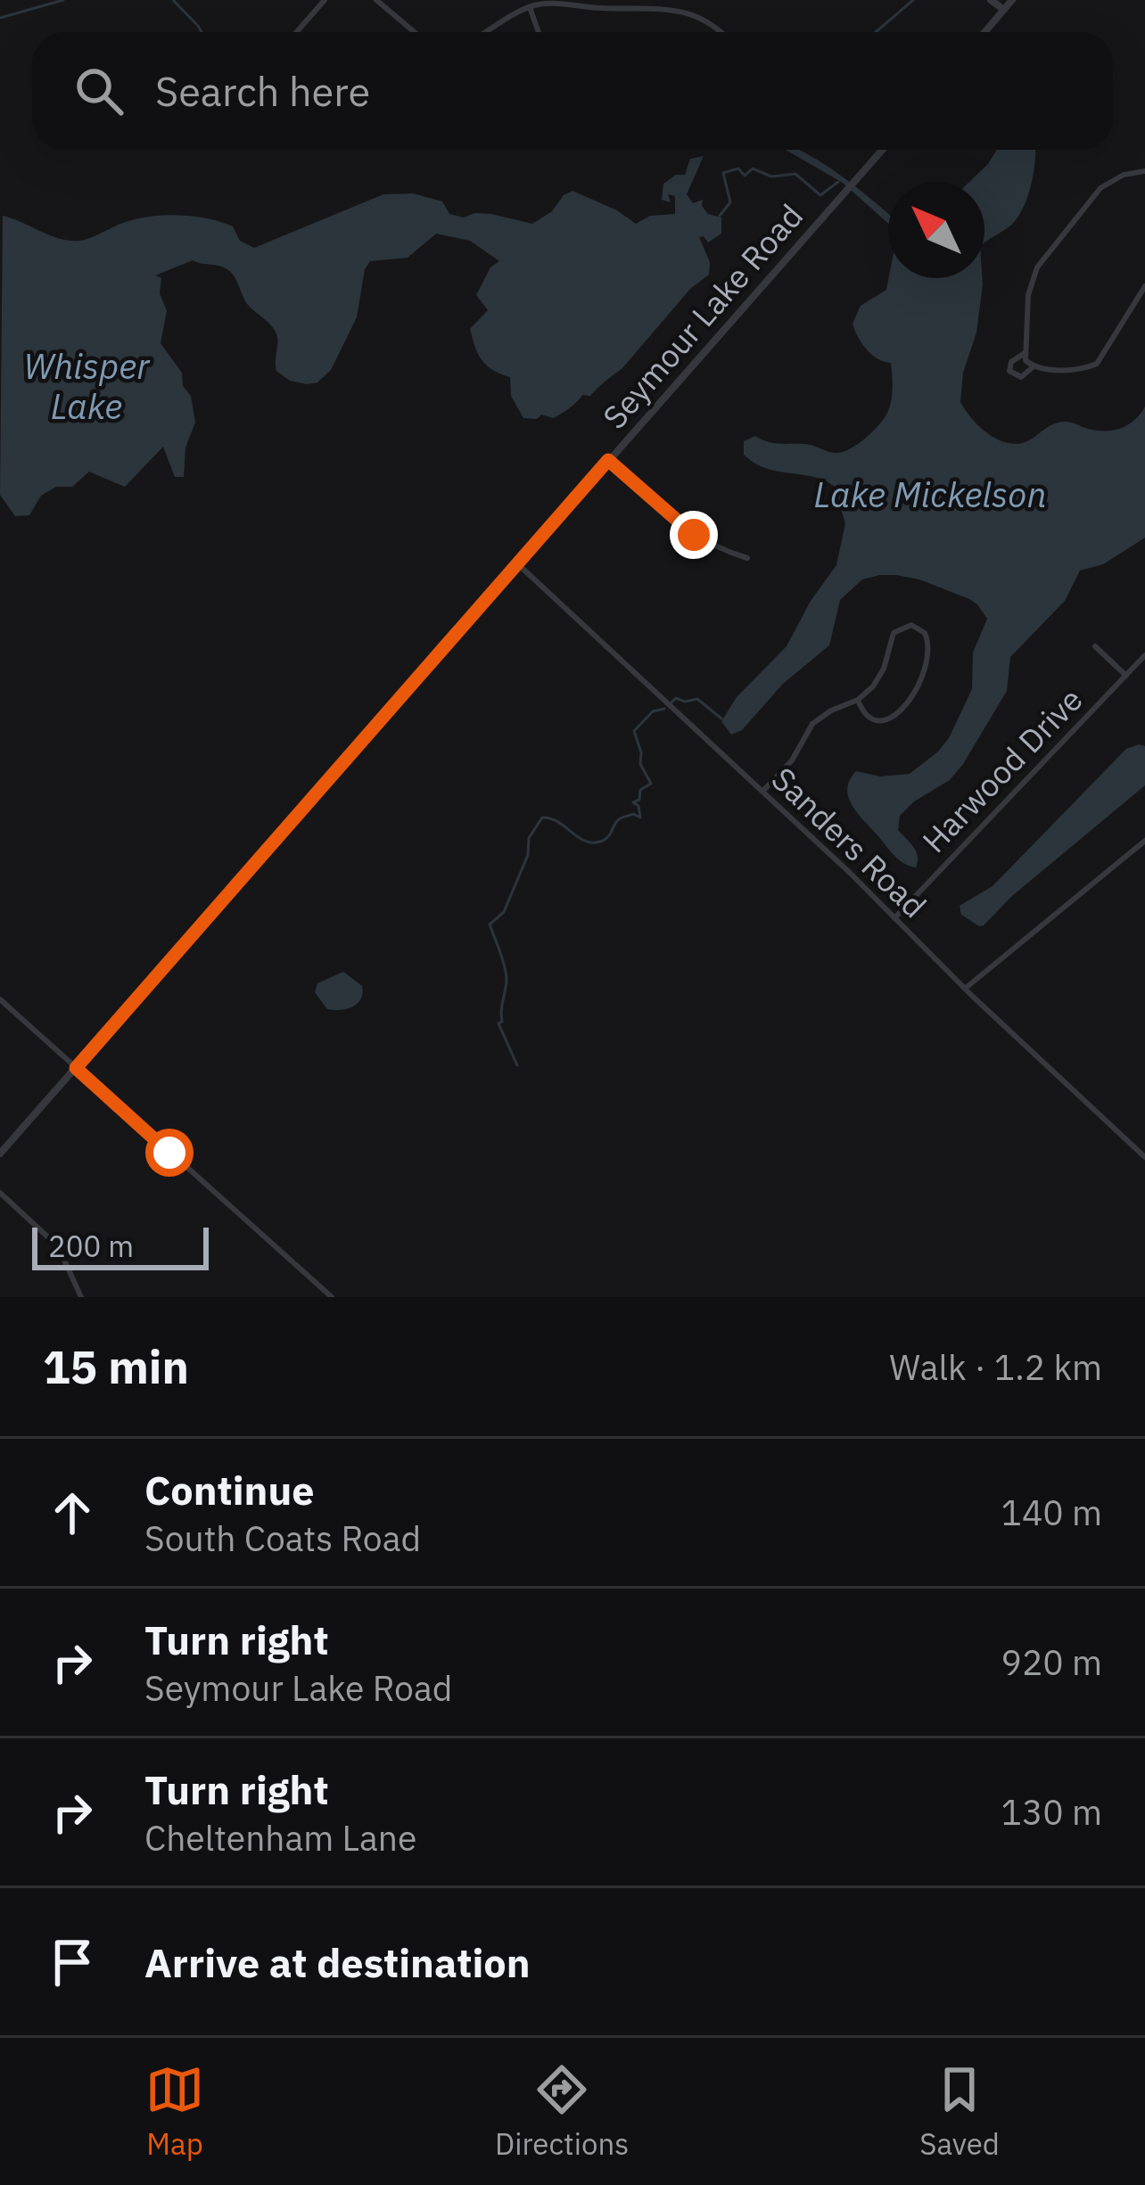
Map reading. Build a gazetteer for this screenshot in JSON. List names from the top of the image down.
{
  "streets": {
    "street": ["Seymour Lake Road", "Harwood Drive", "Sanders Road"]
  },
  "crossings": [
    ["Seymour Lake Road", "Sanders Road"],
    ["Harwood Drive", "Sanders Road"]
  ],
  "water": ["Whisper Lake", "Lake Mickelson"],
  "scale_bar": "200 m",
  "north": "top left",
  "page": {
    "search": "Search here",
    "scale": "200 m",
    "heading": ["15 min", "Walk · 1.2 km"],
    "list": [
      ["Continue", "South Coats Road", "140 m"],
      ["Turn right", "Seymour Lake Road", "920 m"],
      ["Turn right", "Cheltenham Lane", "130 m"],
      "Arrive at destination"
    ],
    "nav": ["Map", "Directions", "Saved"]
  }
}
